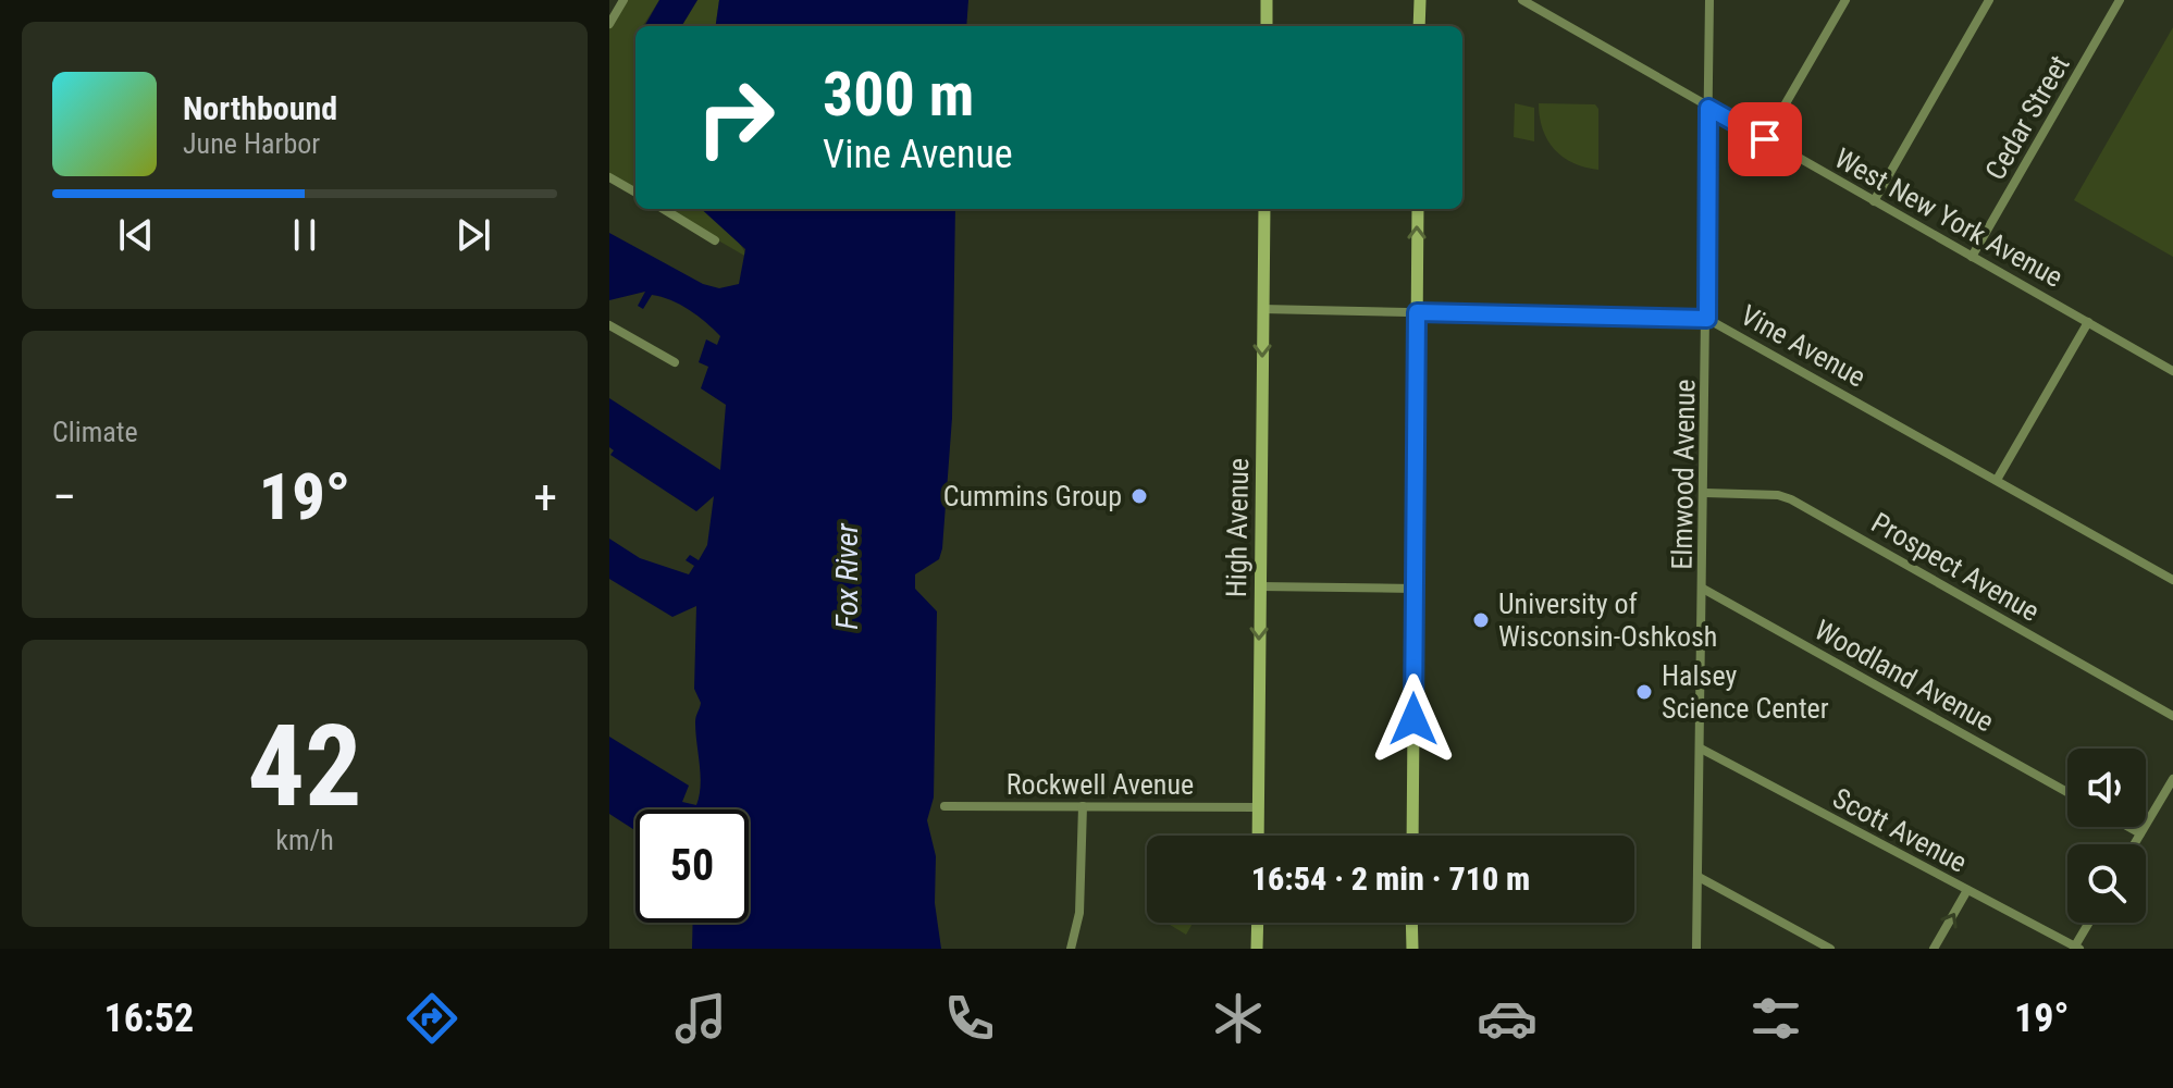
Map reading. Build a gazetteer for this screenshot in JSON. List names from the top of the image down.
{
  "streets": {
    "main road": ["High Avenue"],
    "street": [
      "Cedar Street",
      "West New York Avenue",
      "Vine Avenue",
      "Elmwood Avenue",
      "Prospect Avenue",
      "Woodland Avenue",
      "Rockwell Avenue",
      "Scott Avenue"
    ]
  },
  "crossings": [
    ["Cedar Street", "West New York Avenue"],
    ["West New York Avenue", "Elmwood Avenue"],
    ["Vine Avenue", "Elmwood Avenue"],
    ["Vine Avenue", "High Avenue"],
    ["Elmwood Avenue", "Prospect Avenue"],
    ["Elmwood Avenue", "Woodland Avenue"],
    ["Elmwood Avenue", "Scott Avenue"],
    ["High Avenue", "Rockwell Avenue"]
  ],
  "one_way": ["High Avenue"],
  "water": ["Fox River"],
  "places": ["Cummins Group", "University of Wisconsin-Oshkosh", "Halsey Science Center"],
  "page": {
    "turn": ["300 m", "Vine Avenue"],
    "song": ["Northbound", "June Harbor"],
    "tile": [
      "Climate",
      ["42", "km/h"]
    ],
    "heat": ["−", "19°", "+"],
    "limit": "50",
    "trip": "16:54 · 2 min · 710 m",
    "tabs": ["16:52", "19°"]
  }
}
